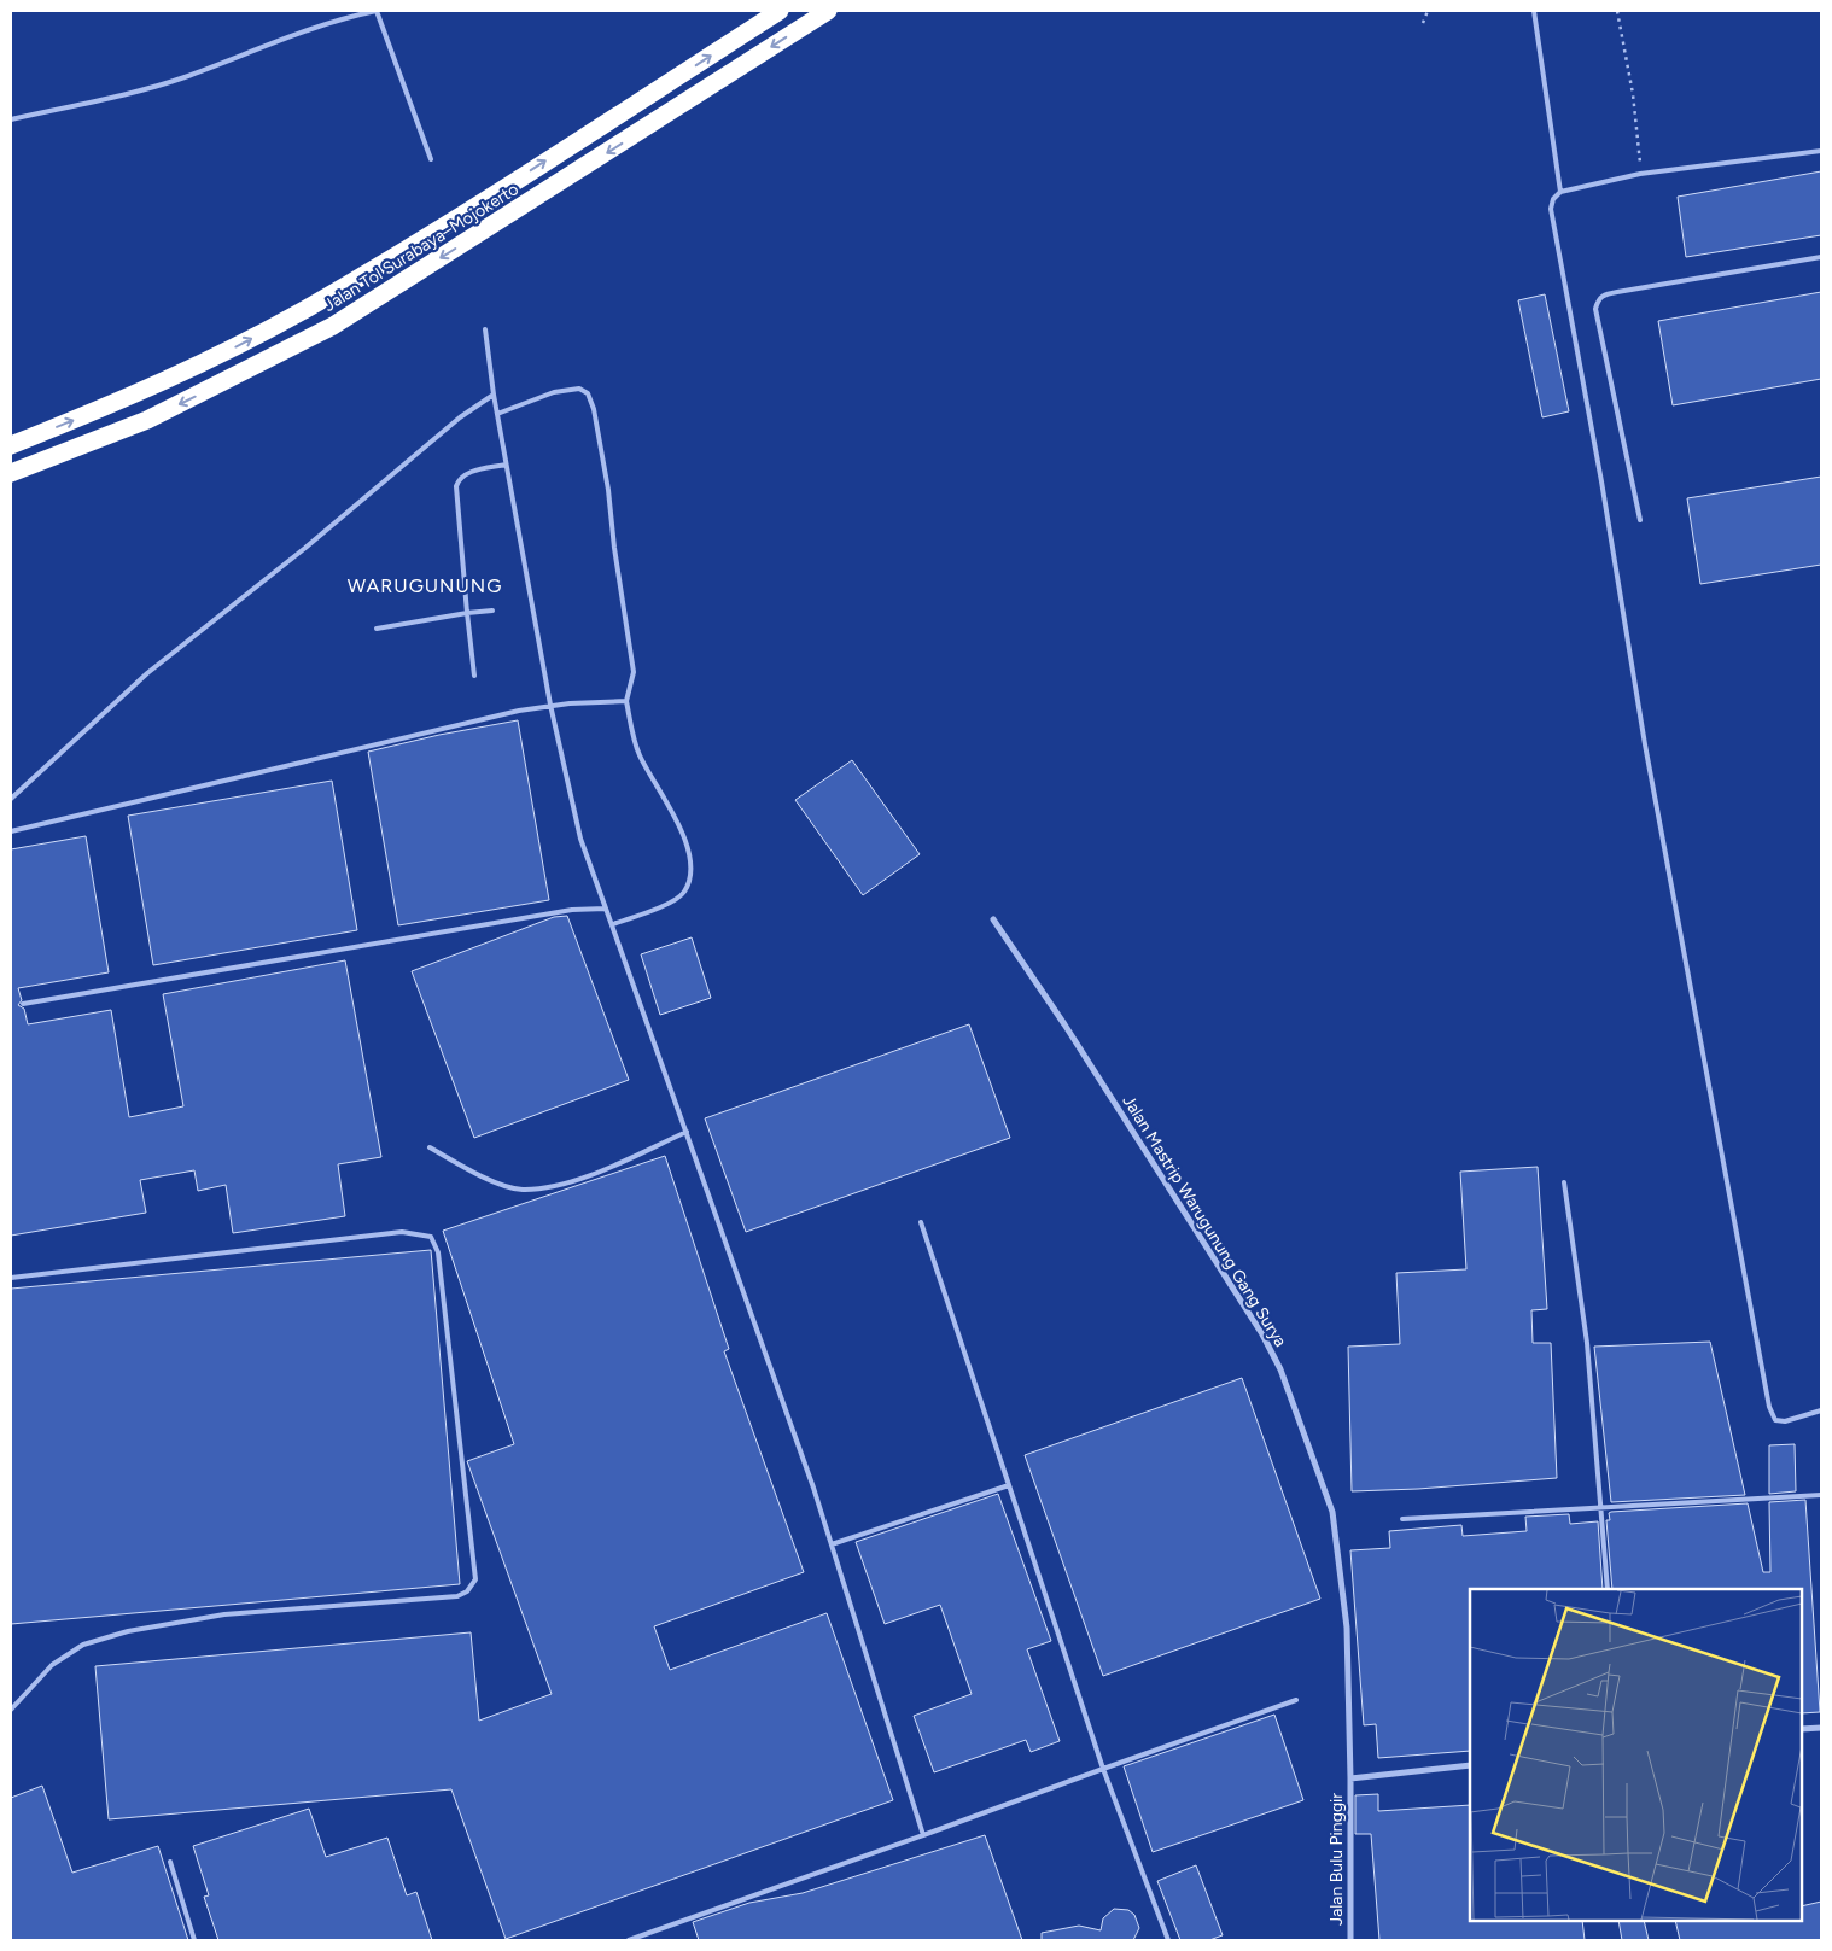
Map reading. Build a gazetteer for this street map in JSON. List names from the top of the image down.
{
  "streets": {
    "highway": ["Jalan Tol Surabaya–Mojokerto"],
    "street": ["Jalan Mastrip Warugunung Gang Surya", "Jalan Bulu Pinggir"]
  },
  "crossings": [
    ["Jalan Mastrip Warugunung Gang Surya", "Jalan Bulu Pinggir"]
  ],
  "districts": ["WARUGUNUNG"]
}
